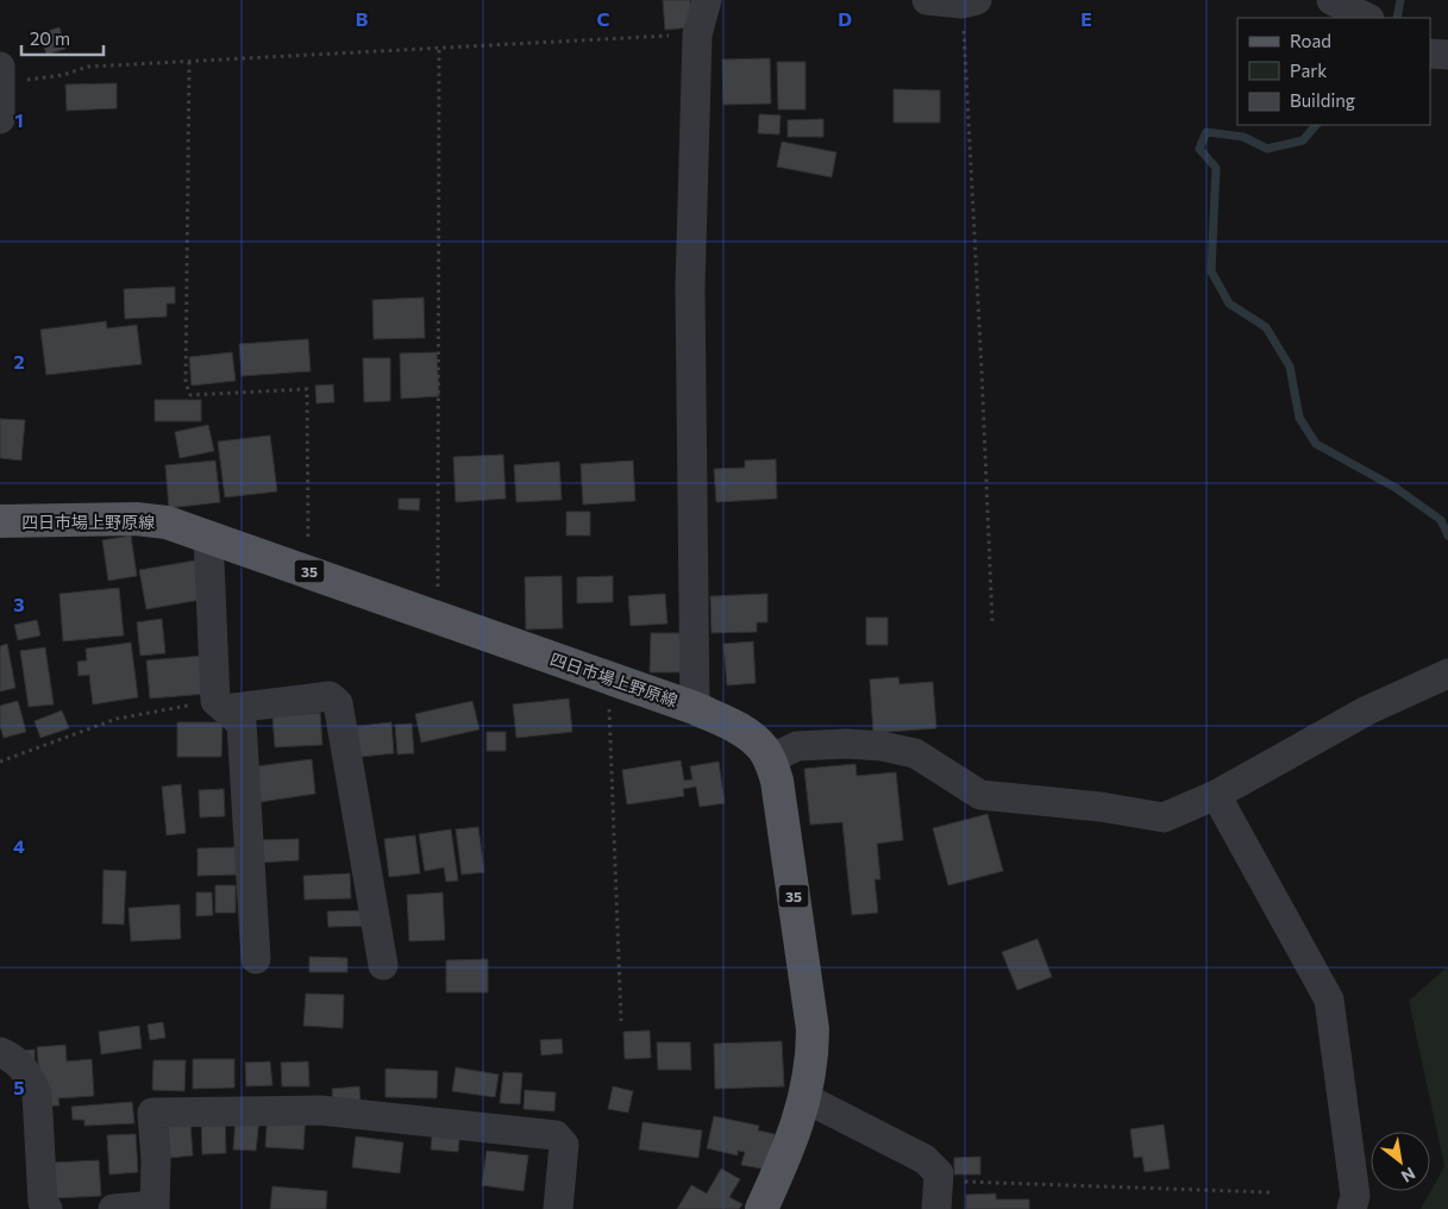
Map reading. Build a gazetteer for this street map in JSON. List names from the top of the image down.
{
  "streets": {
    "main road": ["四日市場上野原線", "35"]
  },
  "legend": ["Road", "Park", "Building"],
  "scale_bar": "20 m",
  "north": "bottom right",
  "grid": {
    "columns": [
      "B",
      "C",
      "D",
      "E"
    ],
    "rows": [
      "1",
      "2",
      "3",
      "4",
      "5"
    ]
  }
}
